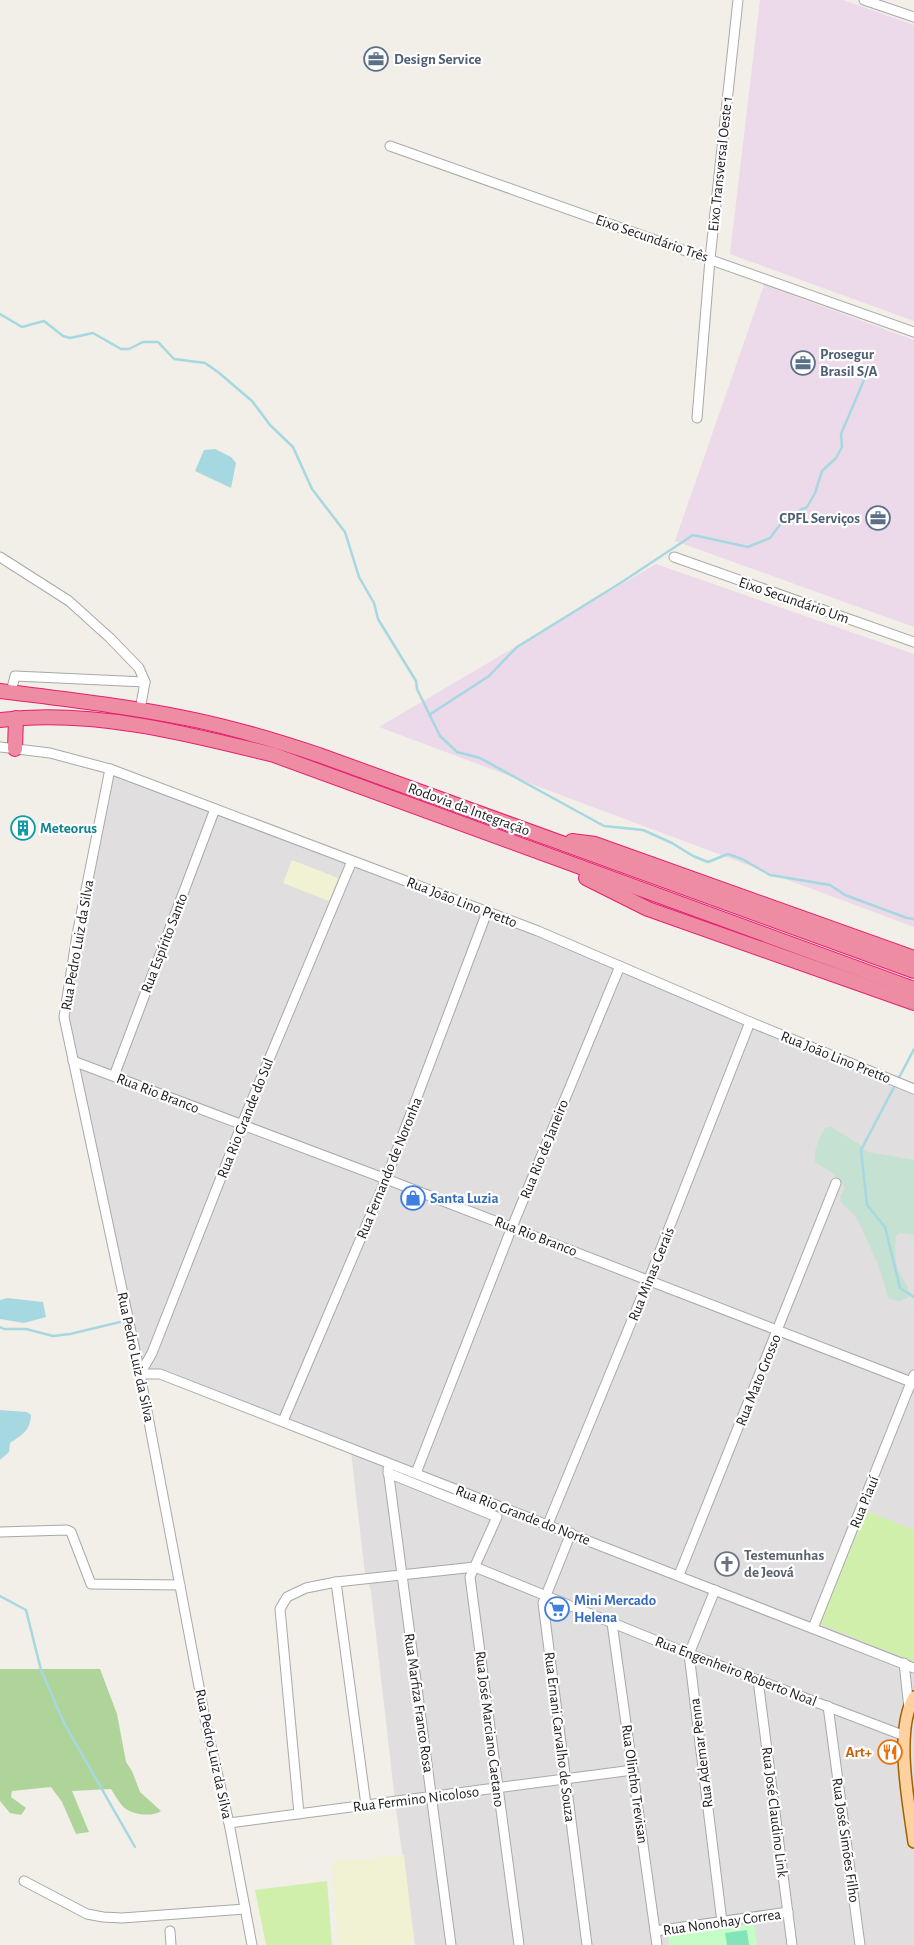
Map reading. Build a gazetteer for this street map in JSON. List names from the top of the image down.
{
  "streets": {
    "highway": ["Rodovia da Integração"],
    "street": [
      "Eixo Transversal Oeste 1",
      "Eixo Secundário Três",
      "Eixo Secundário Um",
      "Rua João Lino Pretto",
      "Rua Espírito Santo",
      "Rua Pedro Luiz da Silva",
      "Rua Rio Branco",
      "Rua Rio Grande do Sul",
      "Rua Rio de Janeiro",
      "Rua Fernando de Noronha",
      "Rua Minas Gerais",
      "Rua Mato Grosso",
      "Rua Piauí",
      "Rua Rio Grande do Norte",
      "Rua Engenheiro Roberto Noal",
      "Rua Marfiza Franco Rosa",
      "Rua José Marciano Caetano",
      "Rua Ernani Carvalho de Souza",
      "Rua Ademar Penna",
      "Rua Olintho Trevisan",
      "Rua Fermino Nicoloso",
      "Rua José Claudino Link",
      "Rua José Simões Filho",
      "Rua Nonohay Correa"
    ]
  },
  "crossings": [
    ["Eixo Transversal Oeste 1", "Eixo Secundário Três"],
    ["Rua João Lino Pretto", "Rua Espírito Santo"],
    ["Rua João Lino Pretto", "Rua Pedro Luiz da Silva"],
    ["Rua João Lino Pretto", "Rua Rio Grande do Sul"],
    ["Rua João Lino Pretto", "Rua Rio de Janeiro"],
    ["Rua João Lino Pretto", "Rua Fernando de Noronha"],
    ["Rua João Lino Pretto", "Rua Minas Gerais"],
    ["Rua Espírito Santo", "Rua Rio Branco"],
    ["Rua Pedro Luiz da Silva", "Rua Rio Branco"],
    ["Rua Pedro Luiz da Silva", "Rua Rio Grande do Sul"],
    ["Rua Pedro Luiz da Silva", "Rua Rio Grande do Norte"],
    ["Rua Pedro Luiz da Silva", "Rua Fermino Nicoloso"],
    ["Rua Rio Branco", "Rua Rio Grande do Sul"],
    ["Rua Rio Branco", "Rua Rio de Janeiro"],
    ["Rua Rio Branco", "Rua Fernando de Noronha"],
    ["Rua Rio Branco", "Rua Minas Gerais"],
    ["Rua Rio Branco", "Rua Mato Grosso"],
    ["Rua Rio Branco", "Rua Piauí"],
    ["Rua Rio Grande do Sul", "Rua Rio Grande do Norte"],
    ["Rua Rio de Janeiro", "Rua Rio Grande do Norte"],
    ["Rua Fernando de Noronha", "Rua Rio Grande do Norte"],
    ["Rua Minas Gerais", "Rua Rio Grande do Norte"],
    ["Rua Mato Grosso", "Rua Rio Grande do Norte"],
    ["Rua Piauí", "Rua Rio Grande do Norte"],
    ["Rua Rio Grande do Norte", "Rua Marfiza Franco Rosa"],
    ["Rua Rio Grande do Norte", "Rua Ernani Carvalho de Souza"],
    ["Rua Rio Grande do Norte", "Rua Ademar Penna"],
    ["Rua Engenheiro Roberto Noal", "Rua Marfiza Franco Rosa"],
    ["Rua Engenheiro Roberto Noal", "Rua José Marciano Caetano"],
    ["Rua Engenheiro Roberto Noal", "Rua Ernani Carvalho de Souza"],
    ["Rua Engenheiro Roberto Noal", "Rua Ademar Penna"],
    ["Rua Engenheiro Roberto Noal", "Rua Olintho Trevisan"],
    ["Rua Engenheiro Roberto Noal", "Rua Fermino Nicoloso"],
    ["Rua Engenheiro Roberto Noal", "Rua José Claudino Link"],
    ["Rua Engenheiro Roberto Noal", "Rua José Simões Filho"],
    ["Rua Marfiza Franco Rosa", "Rua José Marciano Caetano"],
    ["Rua Marfiza Franco Rosa", "Rua Fermino Nicoloso"],
    ["Rua José Marciano Caetano", "Rua Fermino Nicoloso"],
    ["Rua Ernani Carvalho de Souza", "Rua Fermino Nicoloso"],
    ["Rua Ademar Penna", "Rua Nonohay Correa"],
    ["Rua Olintho Trevisan", "Rua Fermino Nicoloso"],
    ["Rua Olintho Trevisan", "Rua Nonohay Correa"],
    ["Rua José Claudino Link", "Rua Nonohay Correa"]
  ],
  "places": {
    "office": ["Design Service", "Prosegur Brasil S/A", "CPFL Serviços"],
    "building": ["Meteorus"],
    "shop": ["Santa Luzia"],
    "church": ["Testemunhas de Jeová"],
    "supermarket": ["Mini Mercado Helena"],
    "restaurant": ["Art+"]
  }
}
